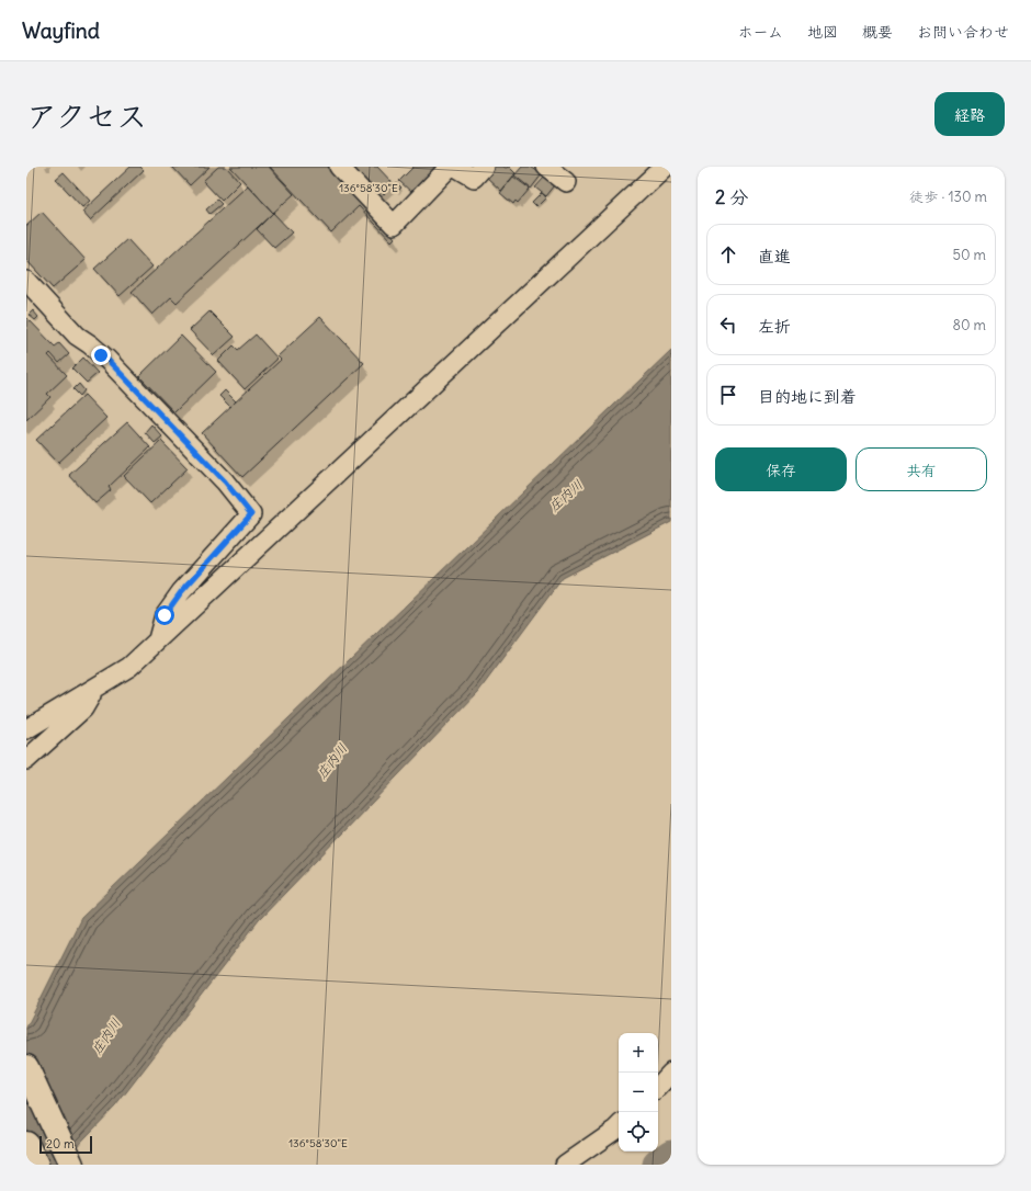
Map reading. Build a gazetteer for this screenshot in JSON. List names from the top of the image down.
{
  "water": ["庄内川"],
  "scale_bar": "20 m",
  "page": {
    "header": "Wayfind",
    "nav": [
      "ホーム",
      "地図",
      "概要",
      "お問い合わせ"
    ],
    "title": "アクセス",
    "buttons": [
      "経路",
      ["保存", "共有"]
    ],
    "heading": ["2 分", "徒歩 · 130 m"],
    "list": [
      ["直進", "50 m"],
      ["左折", "80 m"],
      "目的地に到着"
    ],
    "map_buttons": ["+", "−"],
    "scale": "20 m"
  },
  "coordinates": ["136°58'30\"E"]
}
